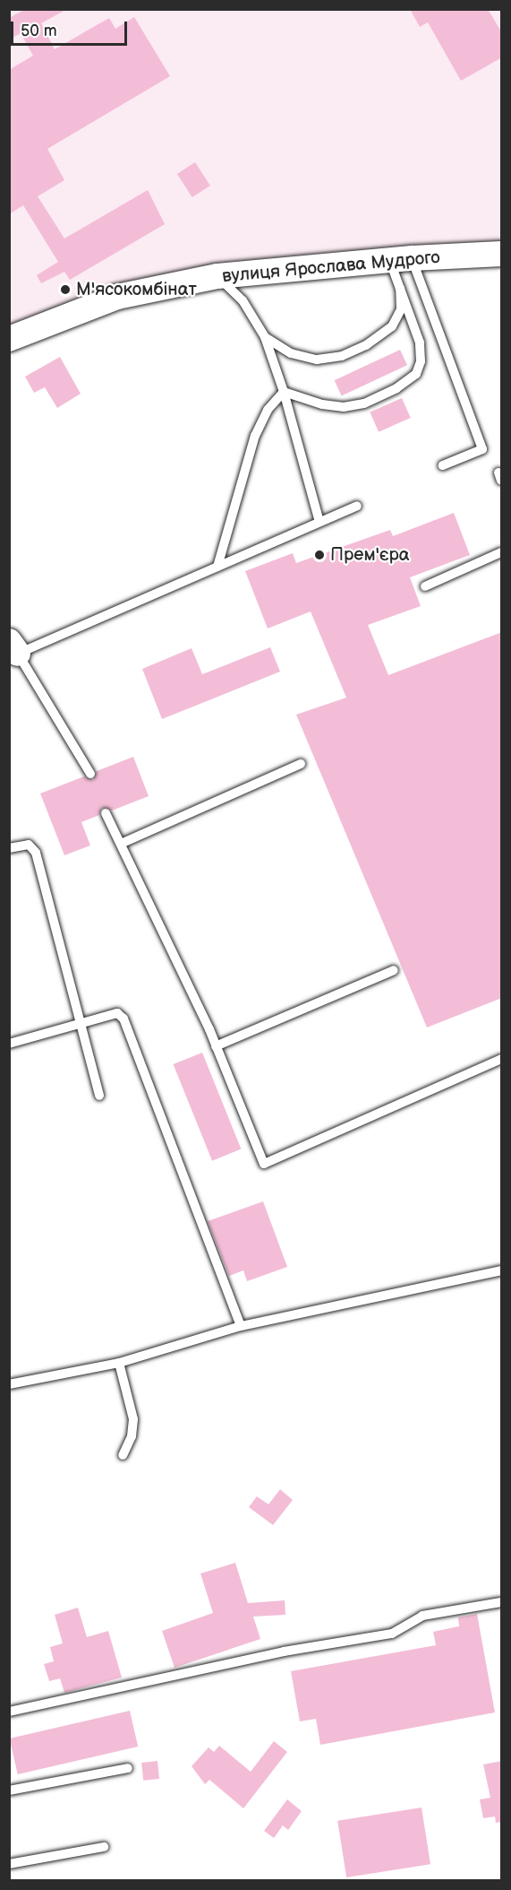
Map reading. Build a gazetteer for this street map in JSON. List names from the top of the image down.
{
  "streets": {
    "main road": ["вулиця Ярослава Мудрого"]
  },
  "places": ["М'ясокомбінат", "Прем'єра"],
  "scale_bar": "50 m"
}
